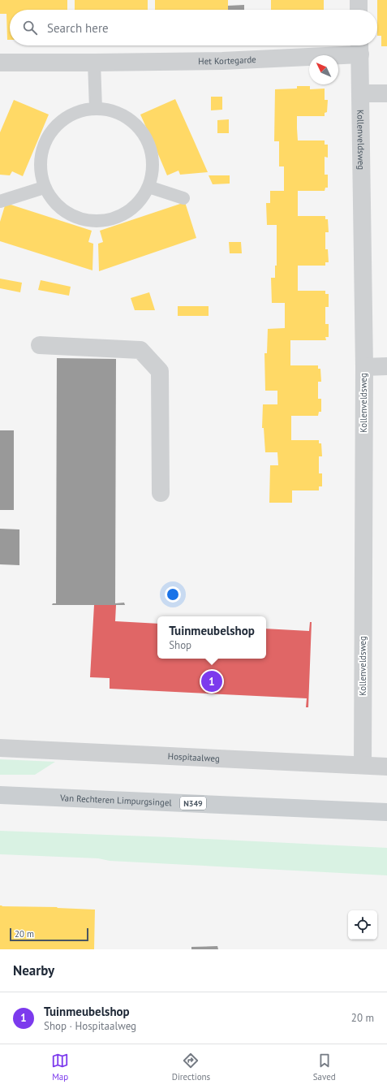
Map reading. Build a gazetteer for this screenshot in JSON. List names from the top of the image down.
{
  "streets": {
    "main road": ["Van Rechteren Limpurgsingel", "N349"],
    "street": ["Het Kortegarde", "Kollenveldsweg", "Hospitaalweg"]
  },
  "crossings": [
    ["Het Kortegarde", "Kollenveldsweg"],
    ["Kollenveldsweg", "Hospitaalweg"]
  ],
  "scale_bar": "20 m",
  "north": "top left",
  "page": {
    "search": "Search here",
    "popup": ["Tuinmeubelshop", "Shop"],
    "pins": "1",
    "scale": "20 m",
    "heading": "Nearby",
    "list": [
      {
        "mark": "1",
        "name": "Tuinmeubelshop",
        "note": "Shop · Hospitaalweg",
        "value": "20 m"
      }
    ],
    "nav": ["Map", "Directions", "Saved"]
  }
}
